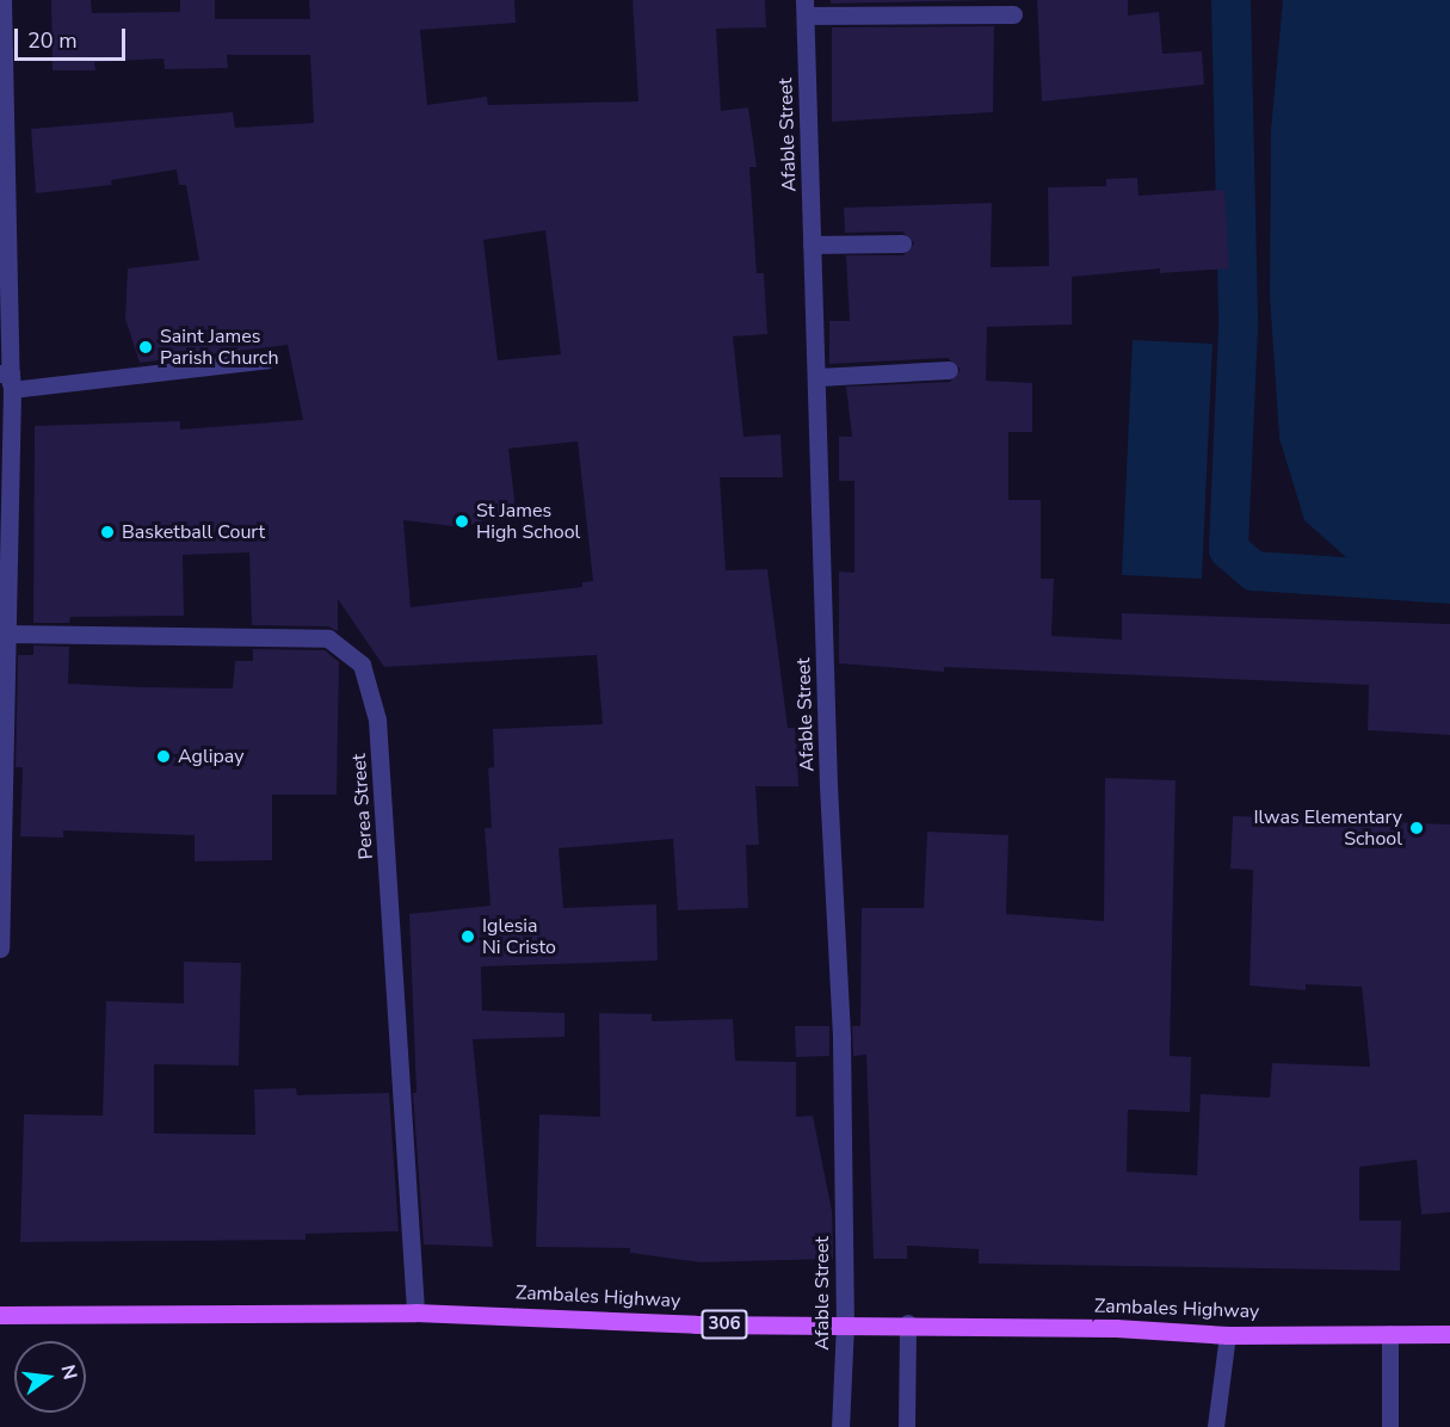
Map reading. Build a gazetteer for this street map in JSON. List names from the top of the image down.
{
  "streets": {
    "main road": ["Zambales Highway", "306"],
    "street": ["Afable Street", "Perea Street"]
  },
  "crossings": [
    ["Afable Street", "Zambales Highway"],
    ["Perea Street", "Zambales Highway"]
  ],
  "places": [
    "Saint James Parish Church",
    "St James High School",
    "Basketball Court",
    "Aglipay",
    "Ilwas Elementary School",
    "Iglesia Ni Cristo"
  ],
  "scale_bar": "20 m",
  "north": "right"
}
